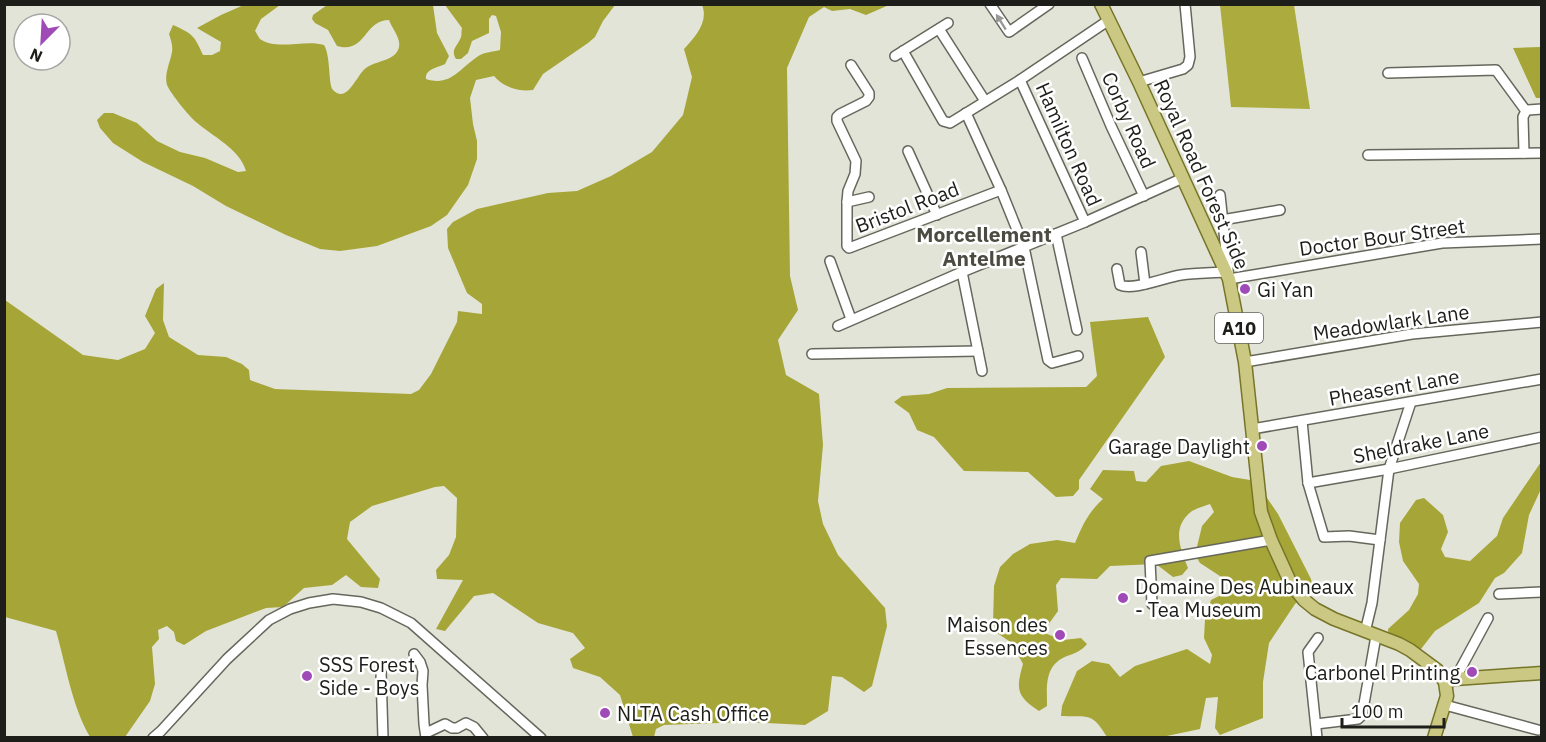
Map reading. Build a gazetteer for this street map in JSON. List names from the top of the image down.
{
  "streets": {
    "main road": ["Royal Road Forest Side", "A10"],
    "street": [
      "Corby Road",
      "Hamilton Road",
      "Bristol Road",
      "Doctor Bour Street",
      "Meadowlark Lane",
      "Pheasent Lane",
      "Sheldrake Lane"
    ]
  },
  "crossings": [
    ["Royal Road Forest Side", "Doctor Bour Street"],
    ["Royal Road Forest Side", "Meadowlark Lane"],
    ["Royal Road Forest Side", "Pheasent Lane"]
  ],
  "districts": ["Morcellement Antelme"],
  "places": [
    "Gi Yan",
    "Garage Daylight",
    "Domaine Des Aubineaux - Tea Museum",
    "Maison des Essences",
    "Carbonel Printing",
    "SSS Forest Side - Boys",
    "NLTA Cash Office"
  ],
  "scale_bar": "100 m",
  "north": "bottom left"
}
